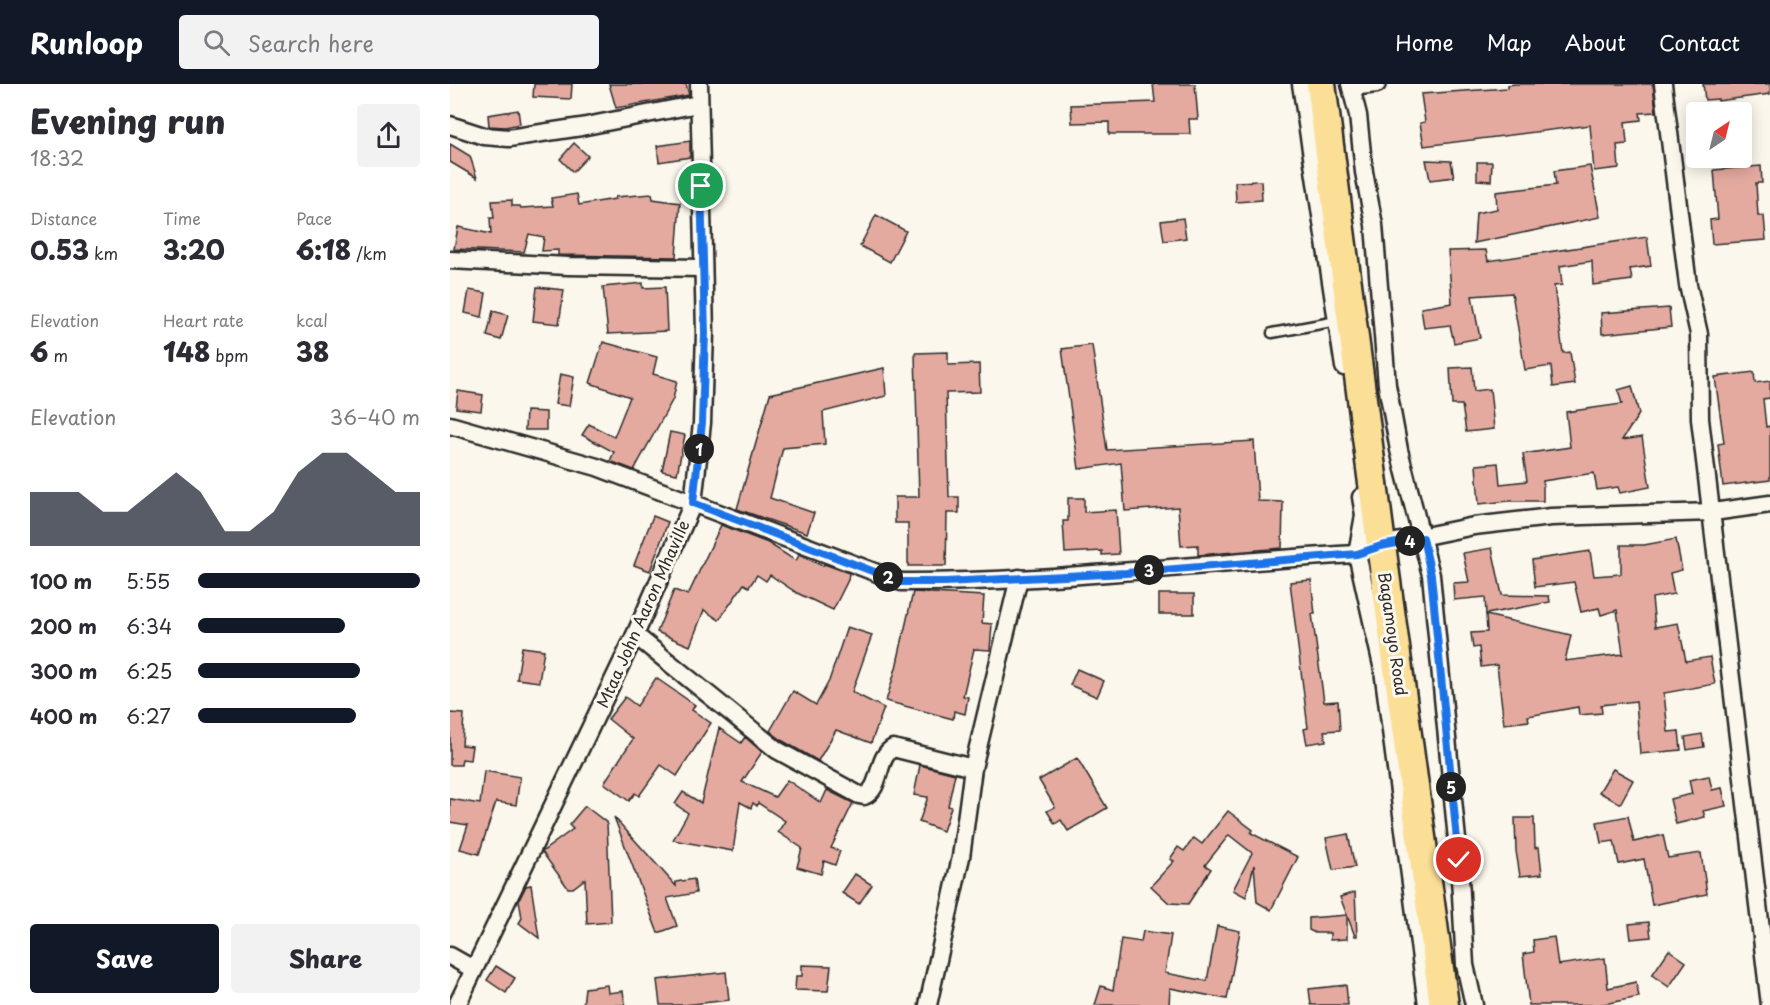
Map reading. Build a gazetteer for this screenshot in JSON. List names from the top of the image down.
{
  "streets": {
    "highway": ["Bagamoyo Road"],
    "street": ["Mtaa John Aaron Mhaville"]
  },
  "north": "top right",
  "page": {
    "header": "Runloop",
    "search": "Search here",
    "nav": [
      "Home",
      "Map",
      "About",
      "Contact"
    ],
    "heading": ["Evening run", "18:32"],
    "stats": [
      ["Distance", "0.53 km"],
      ["Time", "3:20"],
      ["Pace", "6:18 /km"],
      ["Elevation", "6 m"],
      ["Heart rate", "148 bpm"],
      ["kcal", "38"]
    ],
    "chart": ["Elevation", "36–40 m"],
    "pins": [
      "1",
      "4",
      "3",
      "2",
      "5"
    ],
    "list": [
      {
        "name": "100 m",
        "note": "5:55"
      },
      {
        "name": "200 m",
        "note": "6:34"
      },
      {
        "name": "300 m",
        "note": "6:25"
      },
      {
        "name": "400 m",
        "note": "6:27"
      }
    ],
    "buttons": ["Save", "Share"]
  }
}
